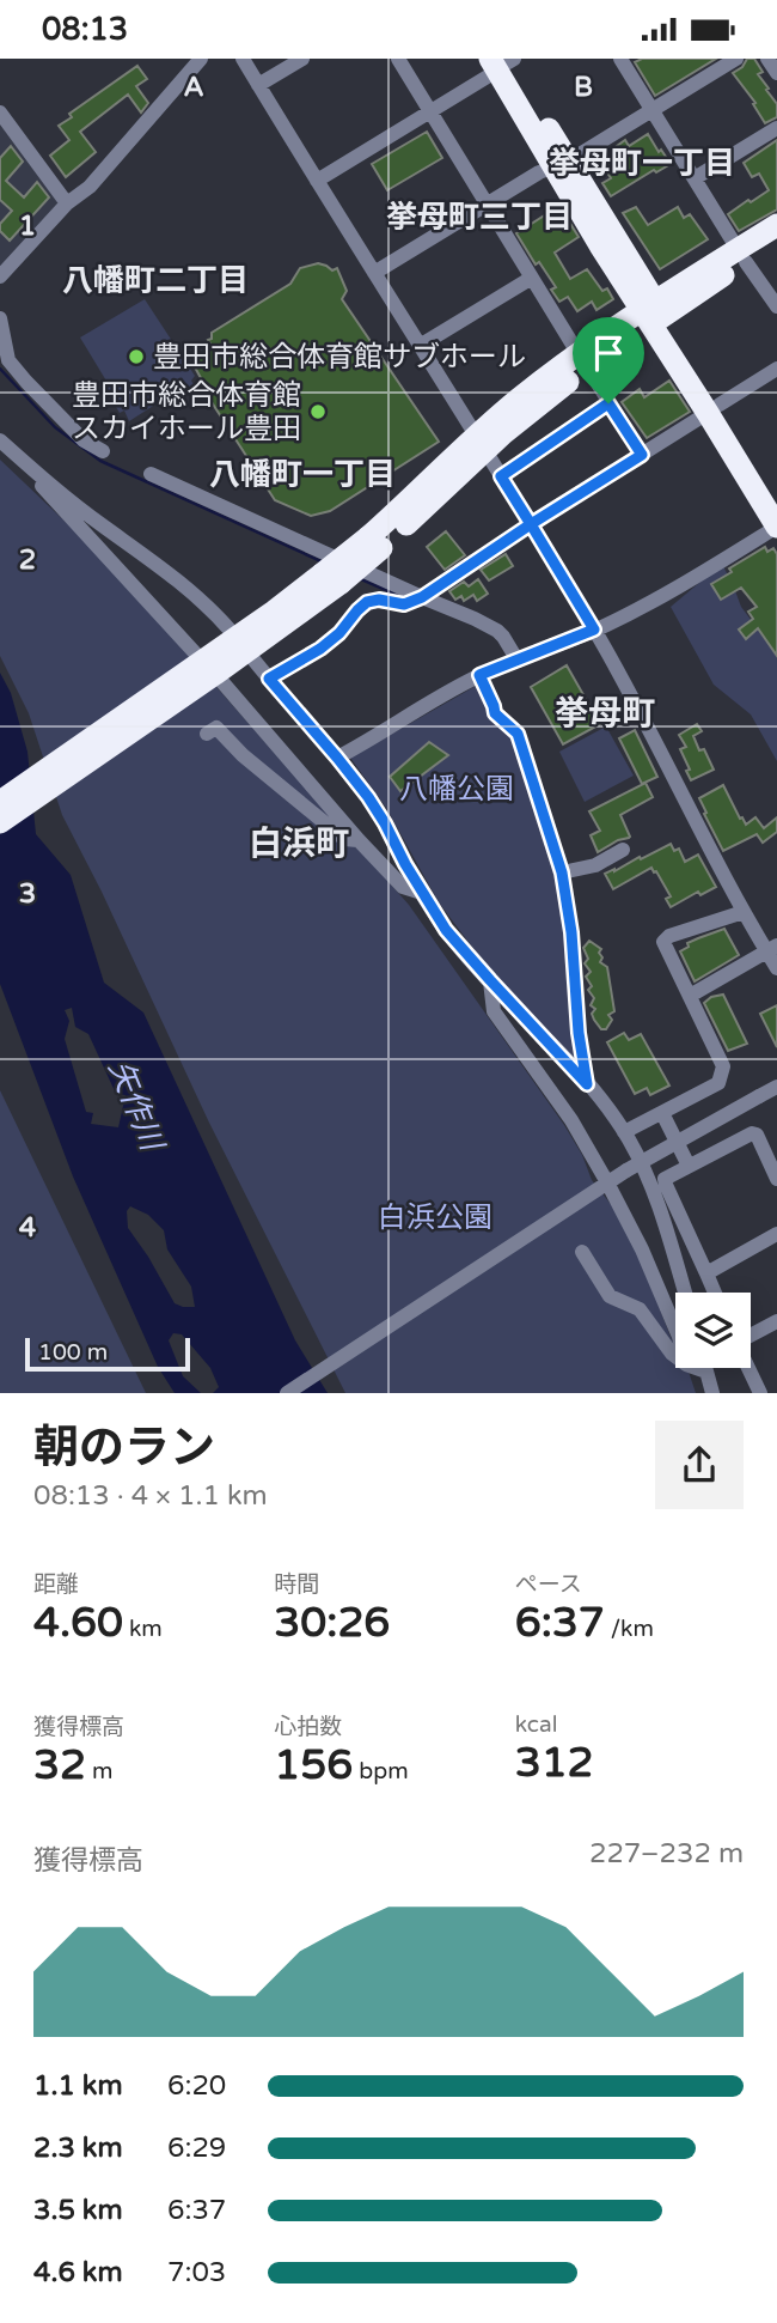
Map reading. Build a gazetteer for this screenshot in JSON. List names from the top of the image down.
{
  "districts": [
    "挙母町一丁目",
    "挙母町三丁目",
    "八幡町二丁目",
    "八幡町一丁目",
    "挙母町",
    "白浜町"
  ],
  "water": ["矢作川"],
  "parks": ["八幡公園", "白浜公園"],
  "places": ["豊田市総合体育館サブホール", "豊田市総合体育館 スカイホール豊田"],
  "scale_bar": "100 m",
  "page": {
    "status": "08:13",
    "scale": "100 m",
    "heading": ["朝のラン", "08:13 · 4 × 1.1 km"],
    "stats": [
      ["距離", "4.60 km"],
      ["時間", "30:26"],
      ["ペース", "6:37 /km"],
      ["獲得標高", "32 m"],
      ["心拍数", "156 bpm"],
      ["kcal", "312"]
    ],
    "chart": ["獲得標高", "227–232 m"],
    "list": [
      {
        "name": "1.1 km",
        "note": "6:20"
      },
      {
        "name": "2.3 km",
        "note": "6:29"
      },
      {
        "name": "3.5 km",
        "note": "6:37"
      },
      {
        "name": "4.6 km",
        "note": "7:03"
      }
    ]
  },
  "grid": {
    "columns": ["A", "B"],
    "rows": [
      "1",
      "2",
      "3",
      "4"
    ]
  }
}
